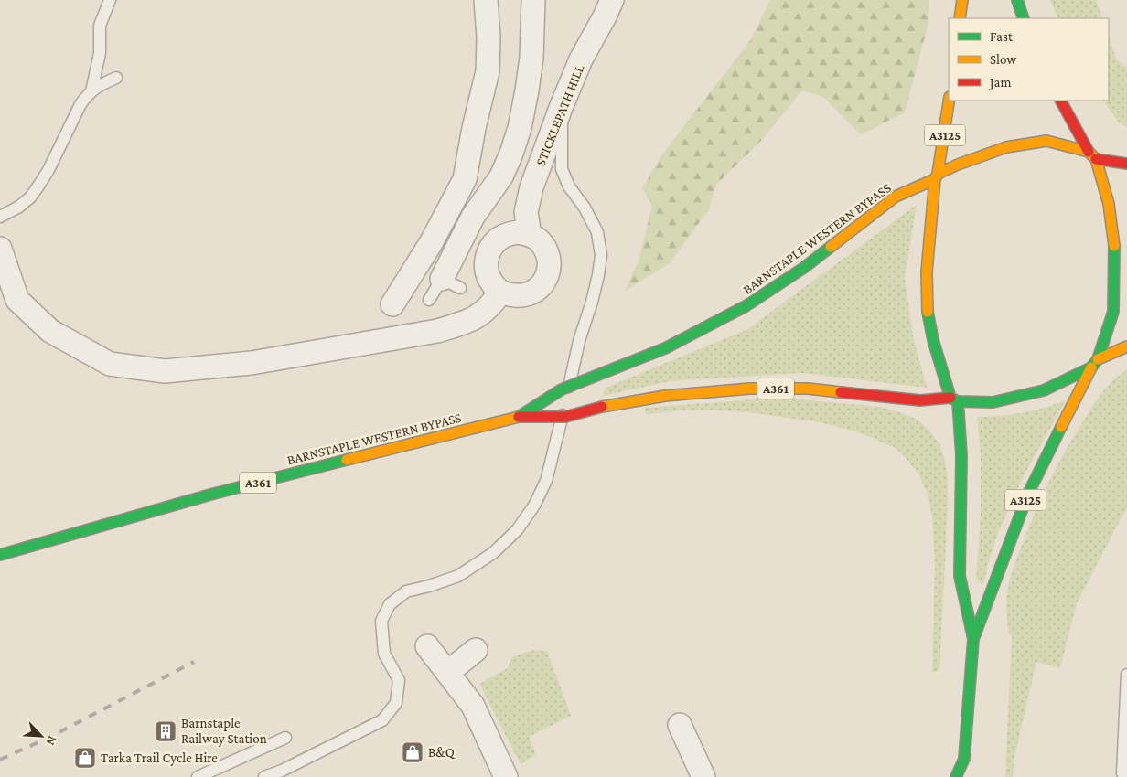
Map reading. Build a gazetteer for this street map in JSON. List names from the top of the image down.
{
  "streets": {
    "main road": ["A3125", "BARNSTAPLE WESTERN BYPASS", "A361"],
    "street": ["STICKLEPATH HILL"]
  },
  "crossings": [
    ["A3125", "BARNSTAPLE WESTERN BYPASS"]
  ],
  "places": {
    "building": ["Barnstaple Railway Station"],
    "shop": ["B&Q", "Tarka Trail Cycle Hire"]
  },
  "legend": ["Fast", "Slow", "Jam"],
  "north": "bottom right"
}
